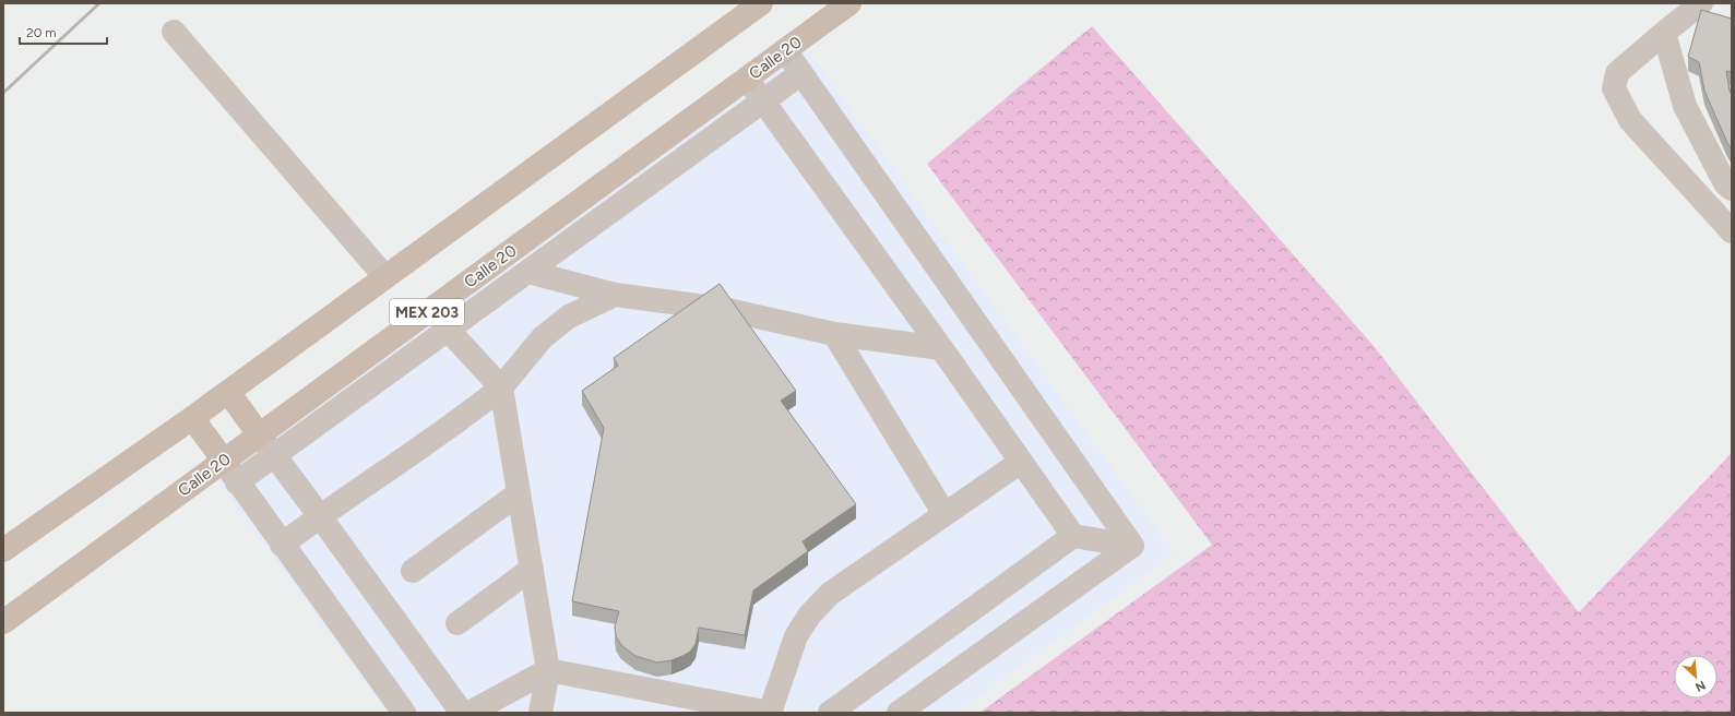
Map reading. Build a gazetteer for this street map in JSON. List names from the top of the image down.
{
  "streets": {
    "main road": ["Calle 20", "MEX 203"]
  },
  "scale_bar": "20 m",
  "north": "bottom right"
}
